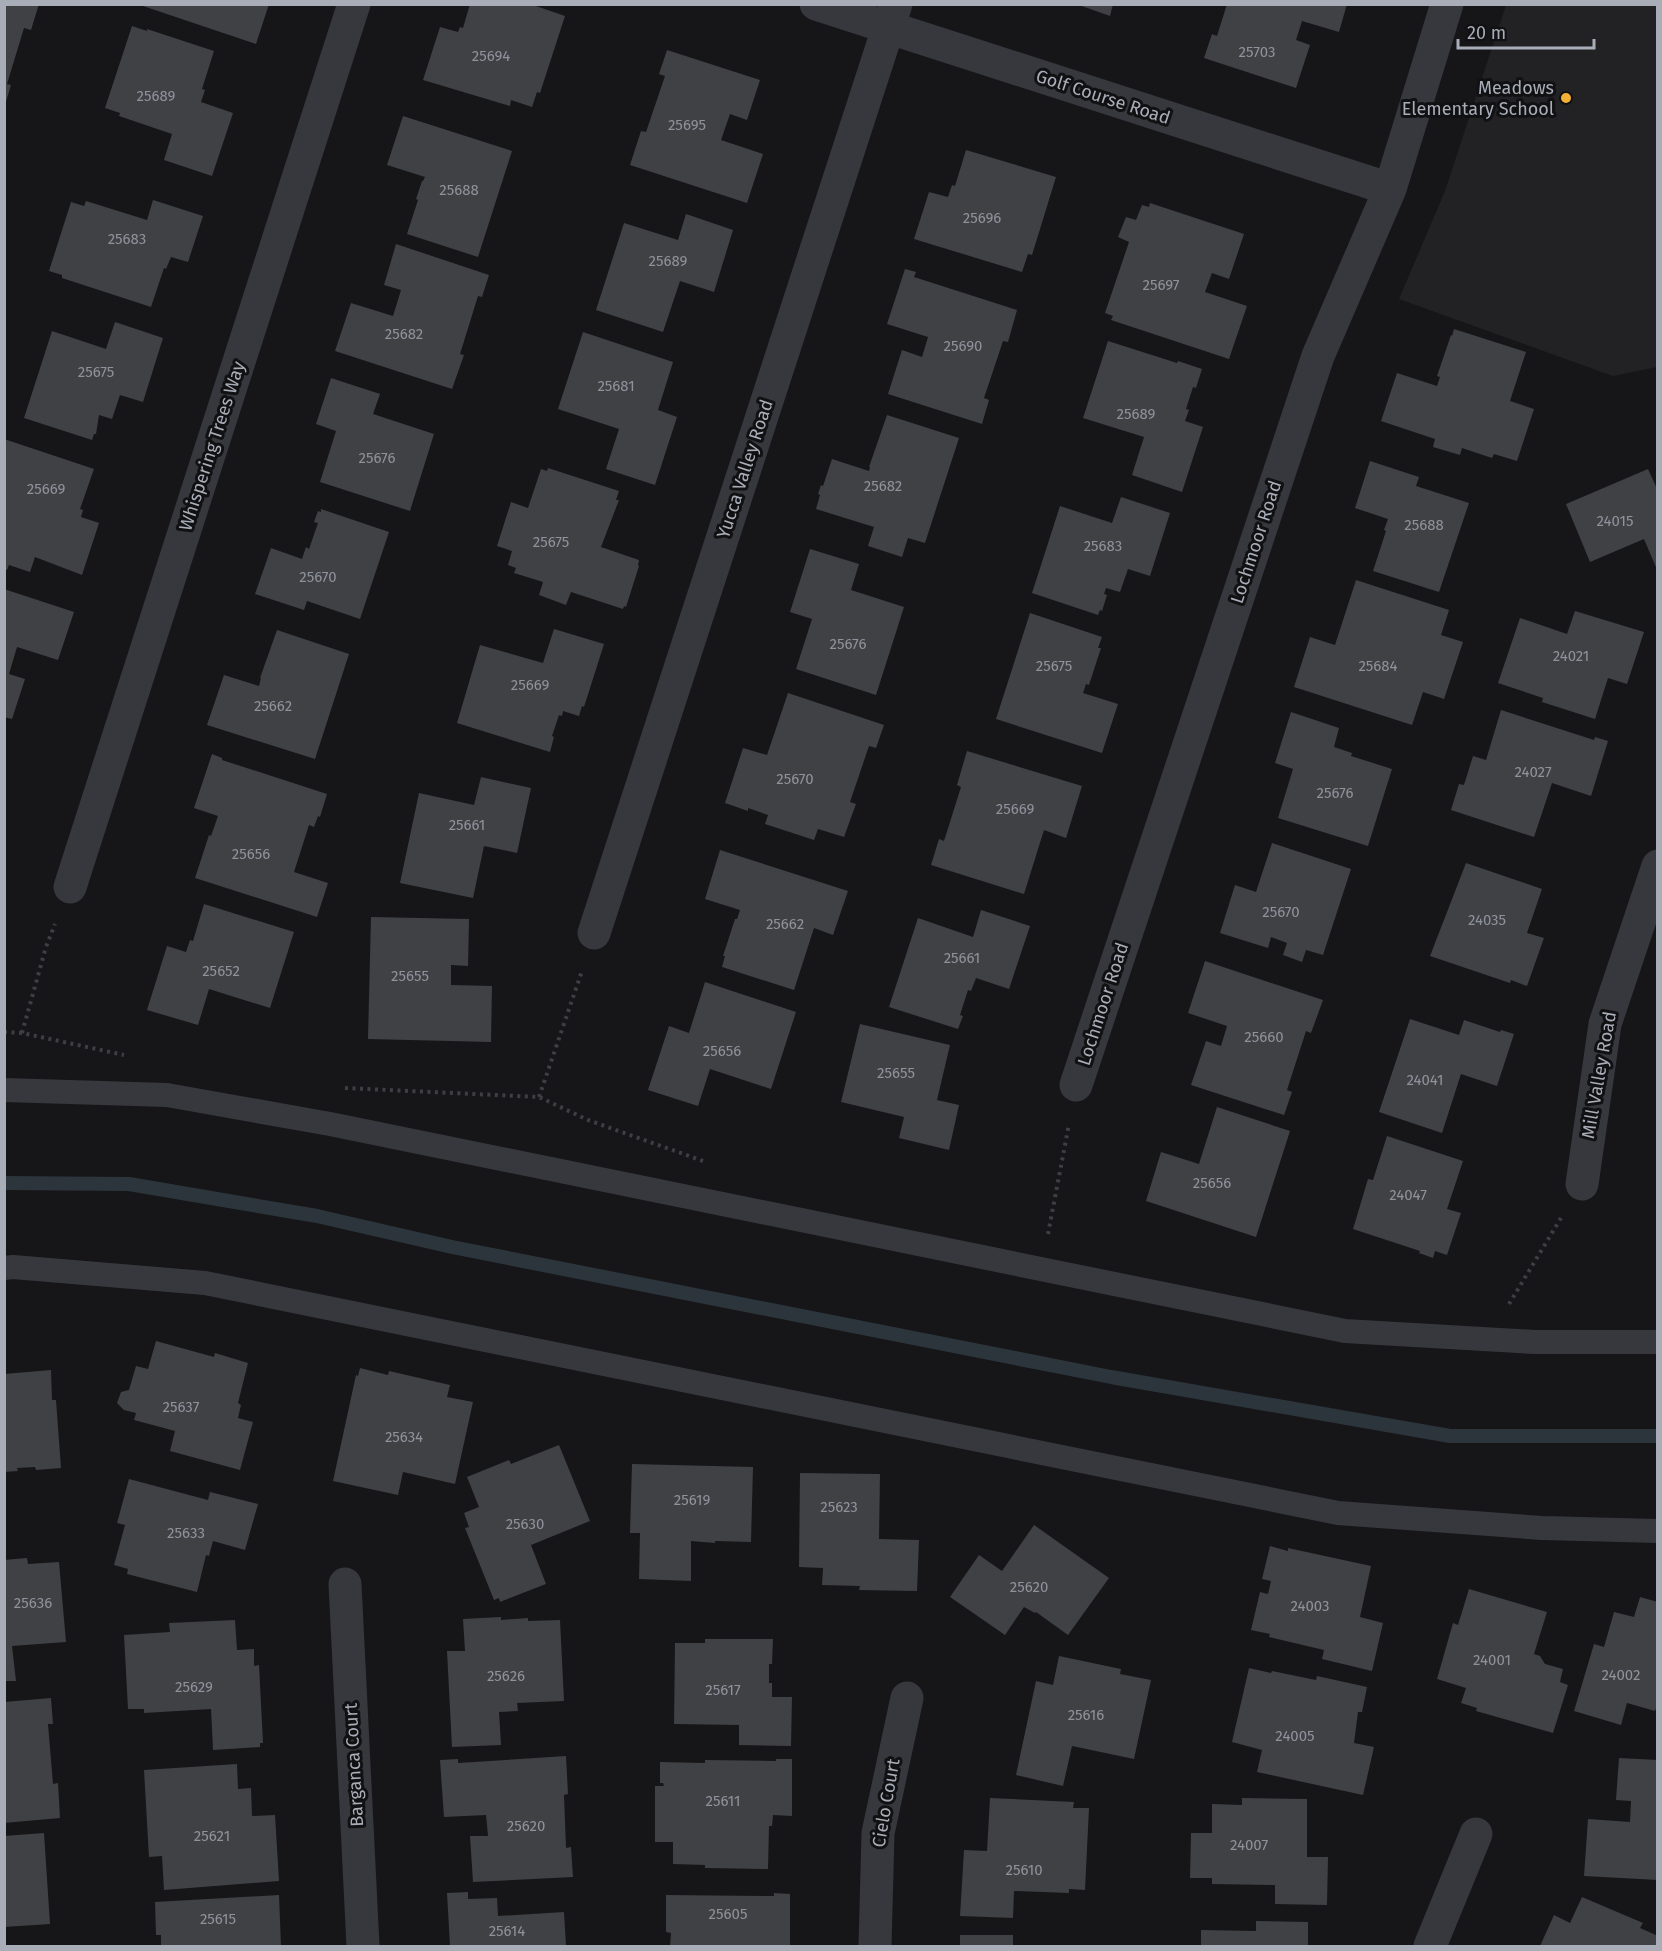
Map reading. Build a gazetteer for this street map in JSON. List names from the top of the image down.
{
  "streets": {
    "street": [
      "Golf Course Road",
      "Whispering Trees Way",
      "Yucca Valley Road",
      "Lochmoor Road",
      "Mill Valley Road",
      "Barganca Court",
      "Cielo Court"
    ]
  },
  "crossings": [
    ["Golf Course Road", "Yucca Valley Road"],
    ["Golf Course Road", "Lochmoor Road"]
  ],
  "places": ["Meadows Elementary School"],
  "house_numbers": [
    "25703",
    "25694",
    "25689",
    "25695",
    "25688",
    "25696",
    "25683",
    "25689",
    "25697",
    "25682",
    "25690",
    "25675",
    "25681",
    "25689",
    "25676",
    "25682",
    "25669",
    "24015",
    "25688",
    "25675",
    "25683",
    "25670",
    "25676",
    "24021",
    "25675",
    "25684",
    "25669",
    "25662",
    "24027",
    "25670",
    "25676",
    "25669",
    "25661",
    "25656",
    "25670",
    "24035",
    "25662",
    "25661",
    "25652",
    "25655",
    "25660",
    "25656",
    "25655",
    "24041",
    "25656",
    "24047",
    "25637",
    "25634",
    "25619",
    "25623",
    "25630",
    "25633",
    "25620",
    "25636",
    "24003",
    "24001",
    "24002",
    "25626",
    "25629",
    "25617",
    "25616",
    "24005",
    "25611",
    "25620",
    "25621",
    "24007",
    "25610",
    "25605",
    "25615",
    "25614"
  ],
  "scale_bar": "20 m"
}
